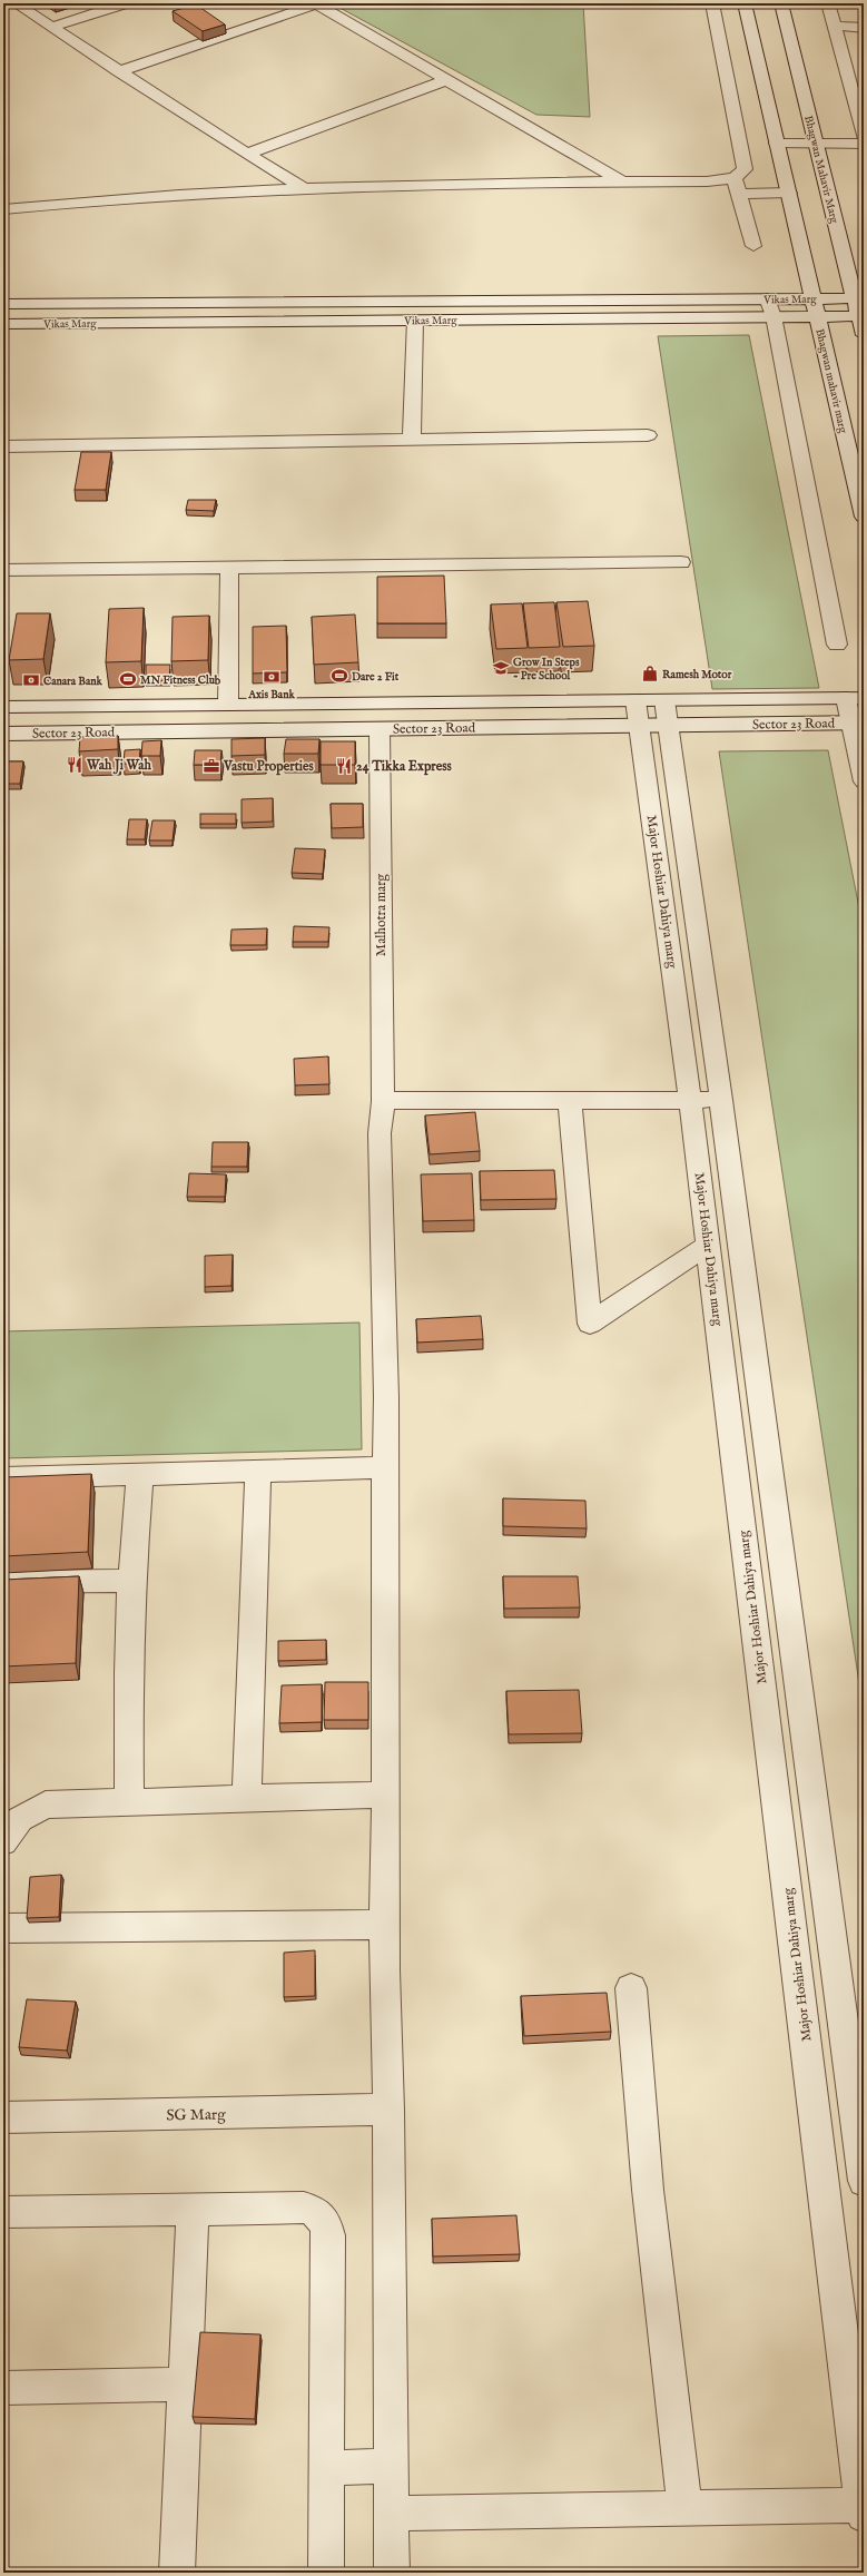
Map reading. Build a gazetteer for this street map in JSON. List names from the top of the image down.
{
  "streets": {
    "street": [
      "Bhagwan Mahavir Marg",
      "Vikas Marg",
      "Bhagwan mahavir marg",
      "Sector 23 Road",
      "Major Hoshiar Dahiya marg",
      "Malhotra marg",
      "SG Marg"
    ]
  },
  "crossings": [
    ["Bhagwan Mahavir Marg", "Vikas Marg"],
    ["Vikas Marg", "Bhagwan mahavir marg"],
    ["Sector 23 Road", "Major Hoshiar Dahiya marg"],
    ["Sector 23 Road", "Malhotra marg"],
    ["Malhotra marg", "SG Marg"]
  ],
  "places": {
    "school or university": ["Grow In Steps - Pre School"],
    "shop": ["Ramesh Motor"],
    "sports": ["Dare 2 Fit", "MN Fitness Club"],
    "bank": ["Axis Bank", "Canara Bank"],
    "restaurant": ["Wah Ji Wah", "24 Tikka Express"],
    "office": ["Vastu Properties"]
  }
}
